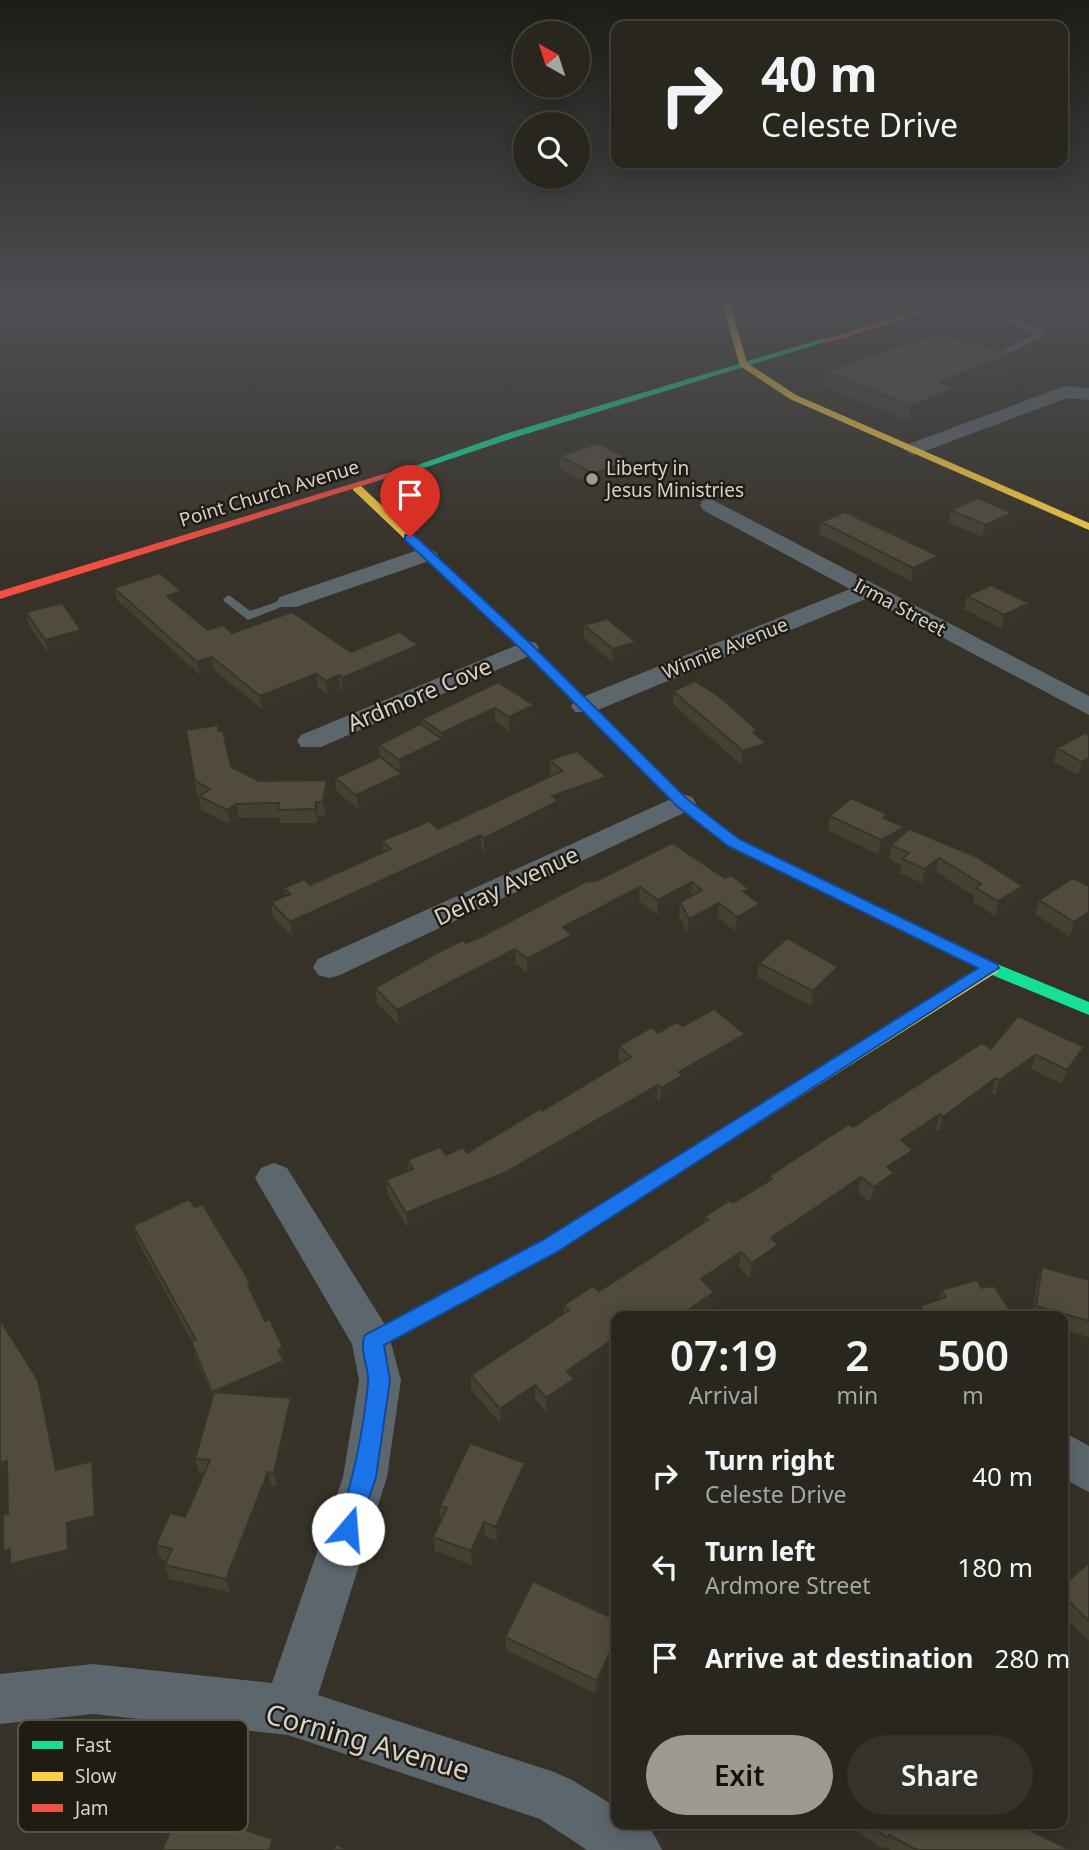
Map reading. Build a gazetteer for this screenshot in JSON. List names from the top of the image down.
{
  "streets": {
    "street": [
      "Point Church Avenue",
      "Irma Street",
      "Winnie Avenue",
      "Ardmore Cove",
      "Delray Avenue",
      "Corning Avenue"
    ]
  },
  "crossings": [
    ["Irma Street", "Winnie Avenue"]
  ],
  "places": ["Liberty in Jesus Ministries"],
  "legend": ["Fast", "Slow", "Jam"],
  "north": "top left",
  "page": {
    "turn": ["40 m", "Celeste Drive"],
    "eta": [
      "07:19",
      "Arrival",
      "2",
      "min",
      "500",
      "m"
    ],
    "list": [
      {
        "name": "Turn right",
        "note": "Celeste Drive",
        "value": "40 m"
      },
      {
        "name": "Turn left",
        "note": "Ardmore Street",
        "value": "180 m"
      },
      {
        "name": "Arrive at destination",
        "value": "280 m"
      }
    ],
    "buttons": ["Exit", "Share"]
  }
}
